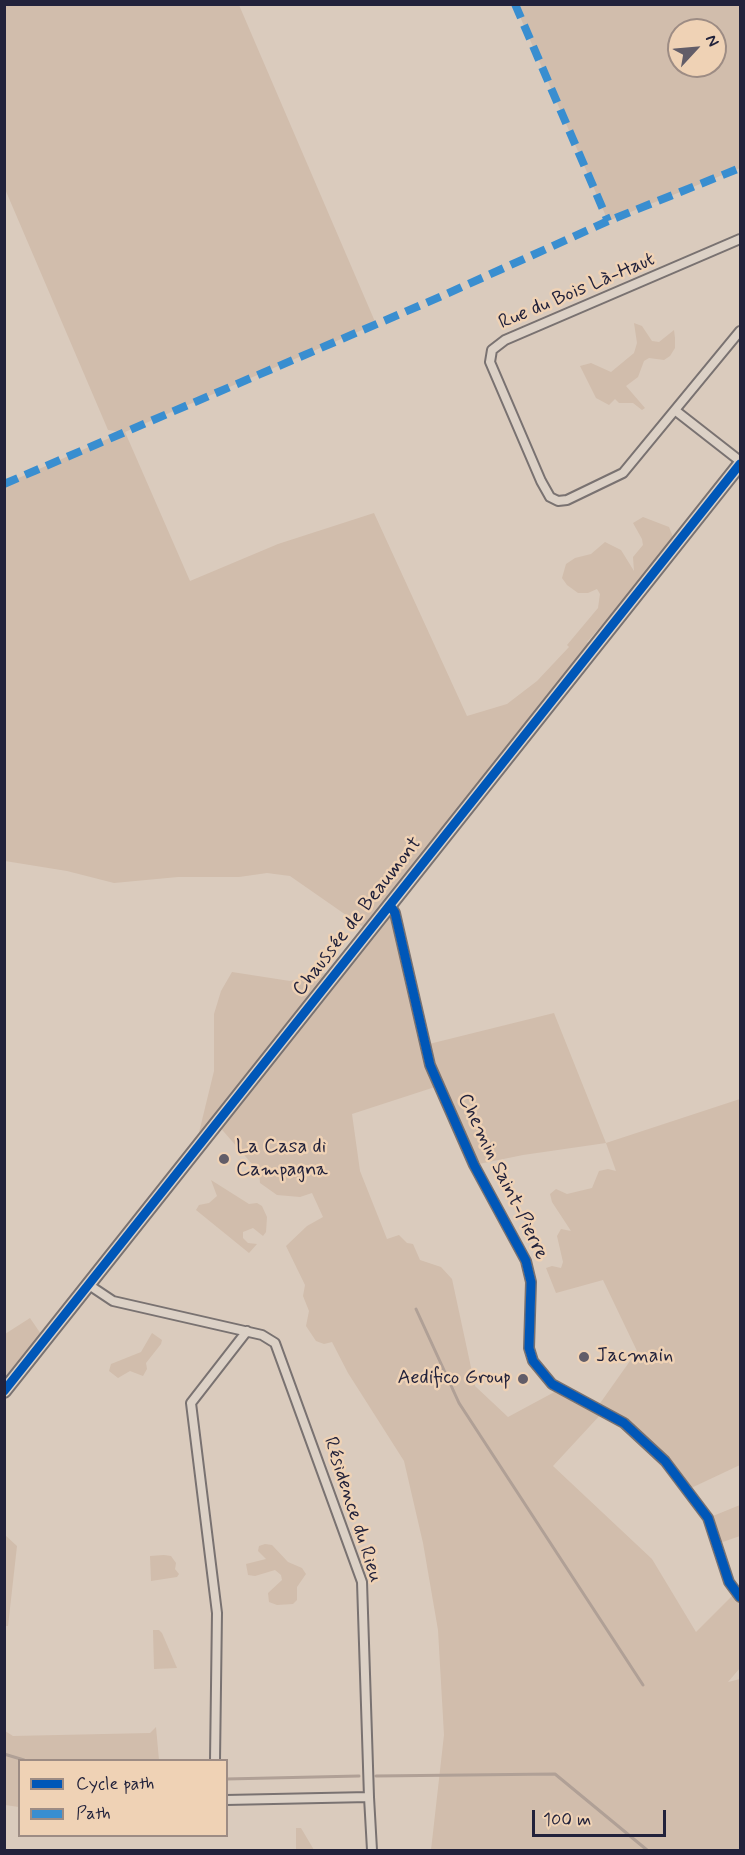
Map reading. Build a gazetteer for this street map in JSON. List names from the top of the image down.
{
  "streets": {
    "main road": ["Chaussée de Beaumont"],
    "street": ["Rue du Bois Là-Haut", "Chemin Saint-Pierre", "Résidence du Rieu"]
  },
  "crossings": [
    ["Chaussée de Beaumont", "Chemin Saint-Pierre"],
    ["Chaussée de Beaumont", "Résidence du Rieu"]
  ],
  "places": ["La Casa di Campagna", "Jacmain", "Aedifico Group"],
  "legend": ["Cycle path", "Path"],
  "scale_bar": "100 m",
  "north": "top right"
}
